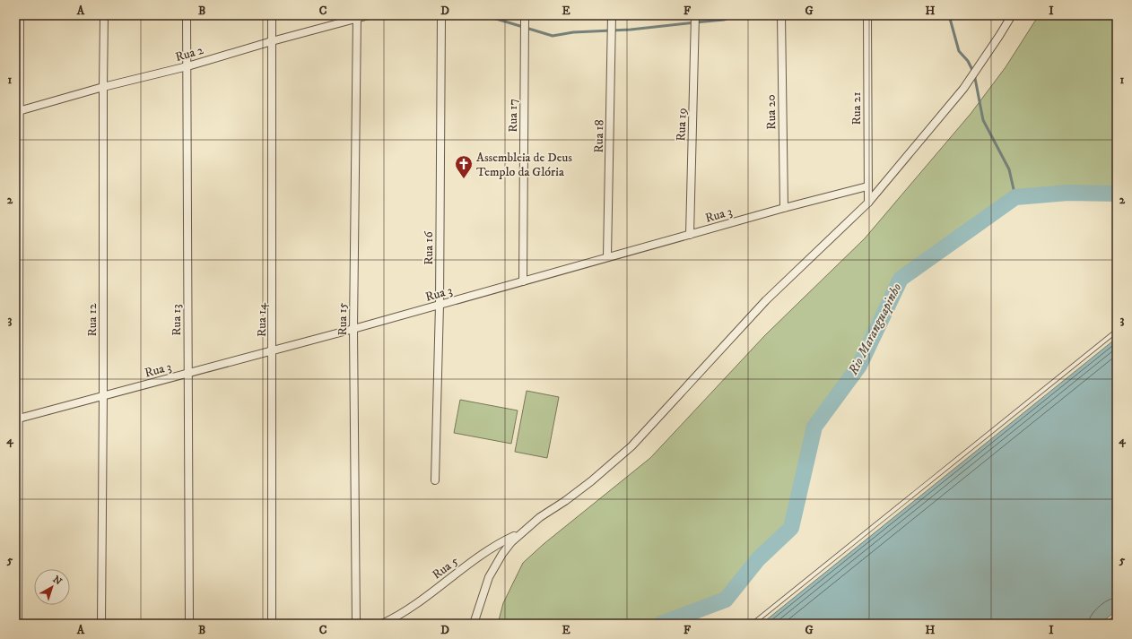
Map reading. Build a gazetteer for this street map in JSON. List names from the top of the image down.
{
  "streets": {
    "street": [
      "Rua 2",
      "Rua 21",
      "Rua 20",
      "Rua 17",
      "Rua 19",
      "Rua 18",
      "Rua 3",
      "Rua 16",
      "Rua 15",
      "Rua 12",
      "Rua 13",
      "Rua 14",
      "Rua 5"
    ]
  },
  "crossings": [
    ["Rua 2", "Rua 15"],
    ["Rua 2", "Rua 12"],
    ["Rua 2", "Rua 13"],
    ["Rua 2", "Rua 14"],
    ["Rua 21", "Rua 3"],
    ["Rua 20", "Rua 3"],
    ["Rua 17", "Rua 3"],
    ["Rua 19", "Rua 3"],
    ["Rua 18", "Rua 3"],
    ["Rua 3", "Rua 16"],
    ["Rua 3", "Rua 15"],
    ["Rua 3", "Rua 12"],
    ["Rua 3", "Rua 13"],
    ["Rua 3", "Rua 14"]
  ],
  "water": ["Rio Maranguapinho"],
  "places": {
    "church": ["Assembleia de Deus Templo da Glória"]
  },
  "north": "top right",
  "grid": {
    "columns": [
      "A",
      "B",
      "C",
      "D",
      "E",
      "F",
      "G",
      "H",
      "I"
    ],
    "rows": [
      "1",
      "2",
      "3",
      "4",
      "5"
    ]
  }
}
